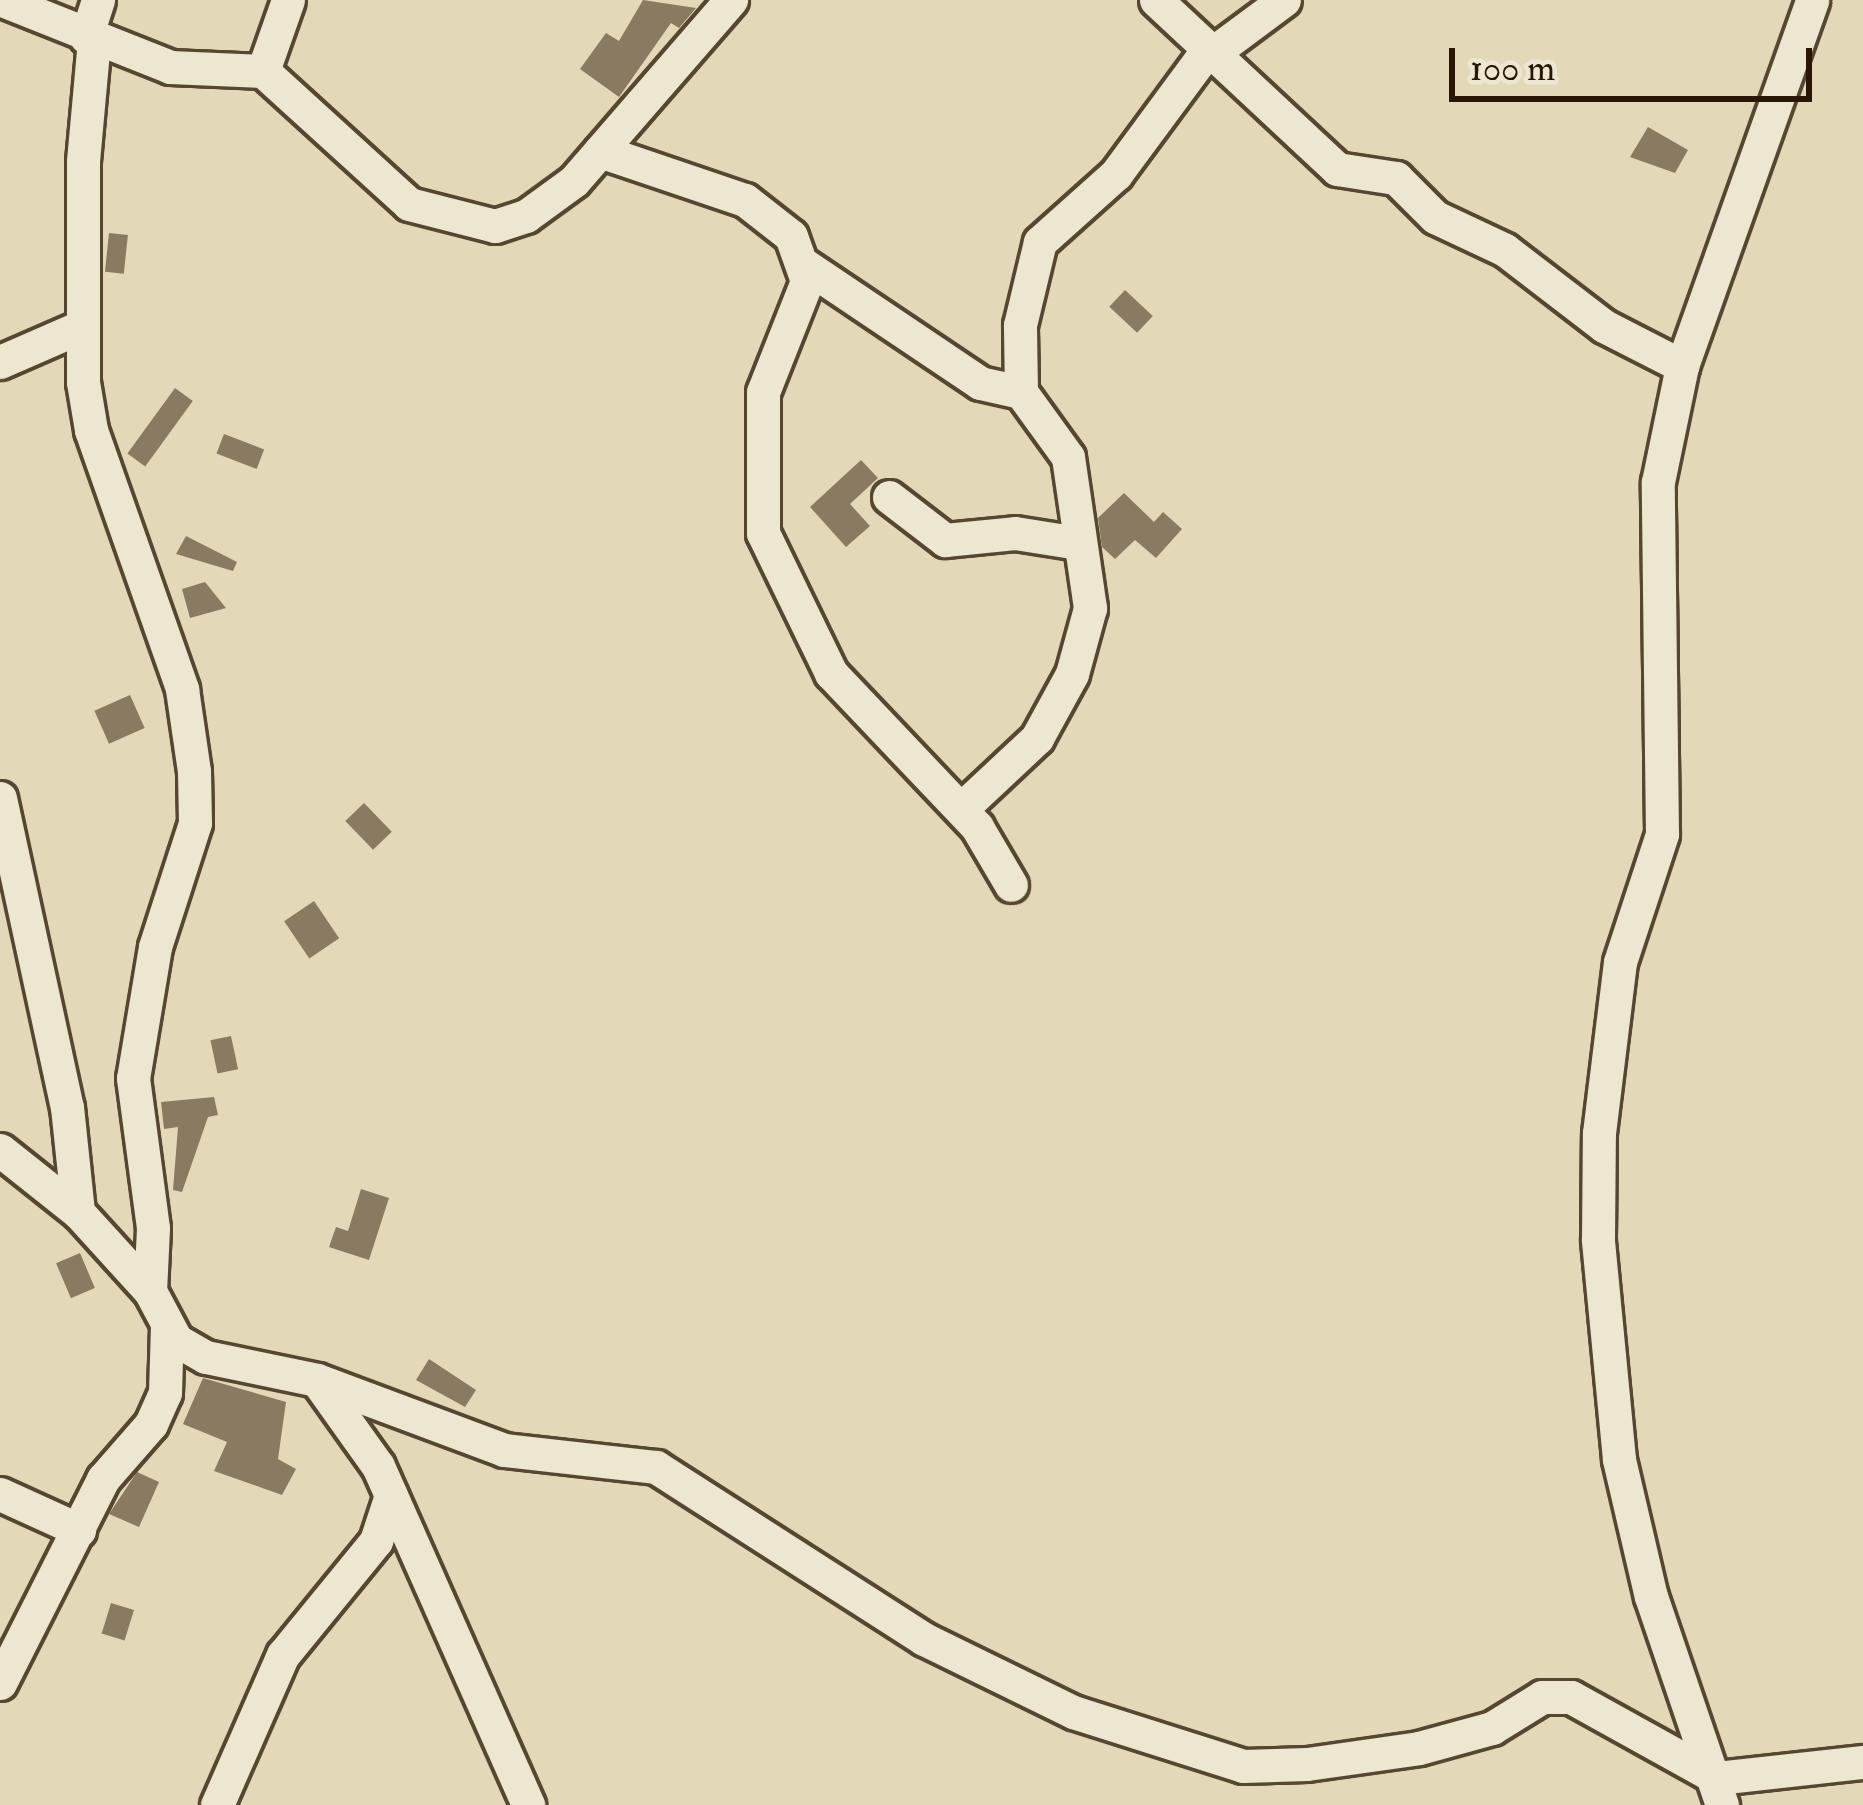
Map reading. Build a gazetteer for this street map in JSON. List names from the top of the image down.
{
  "scale_bar": "100 m"
}
